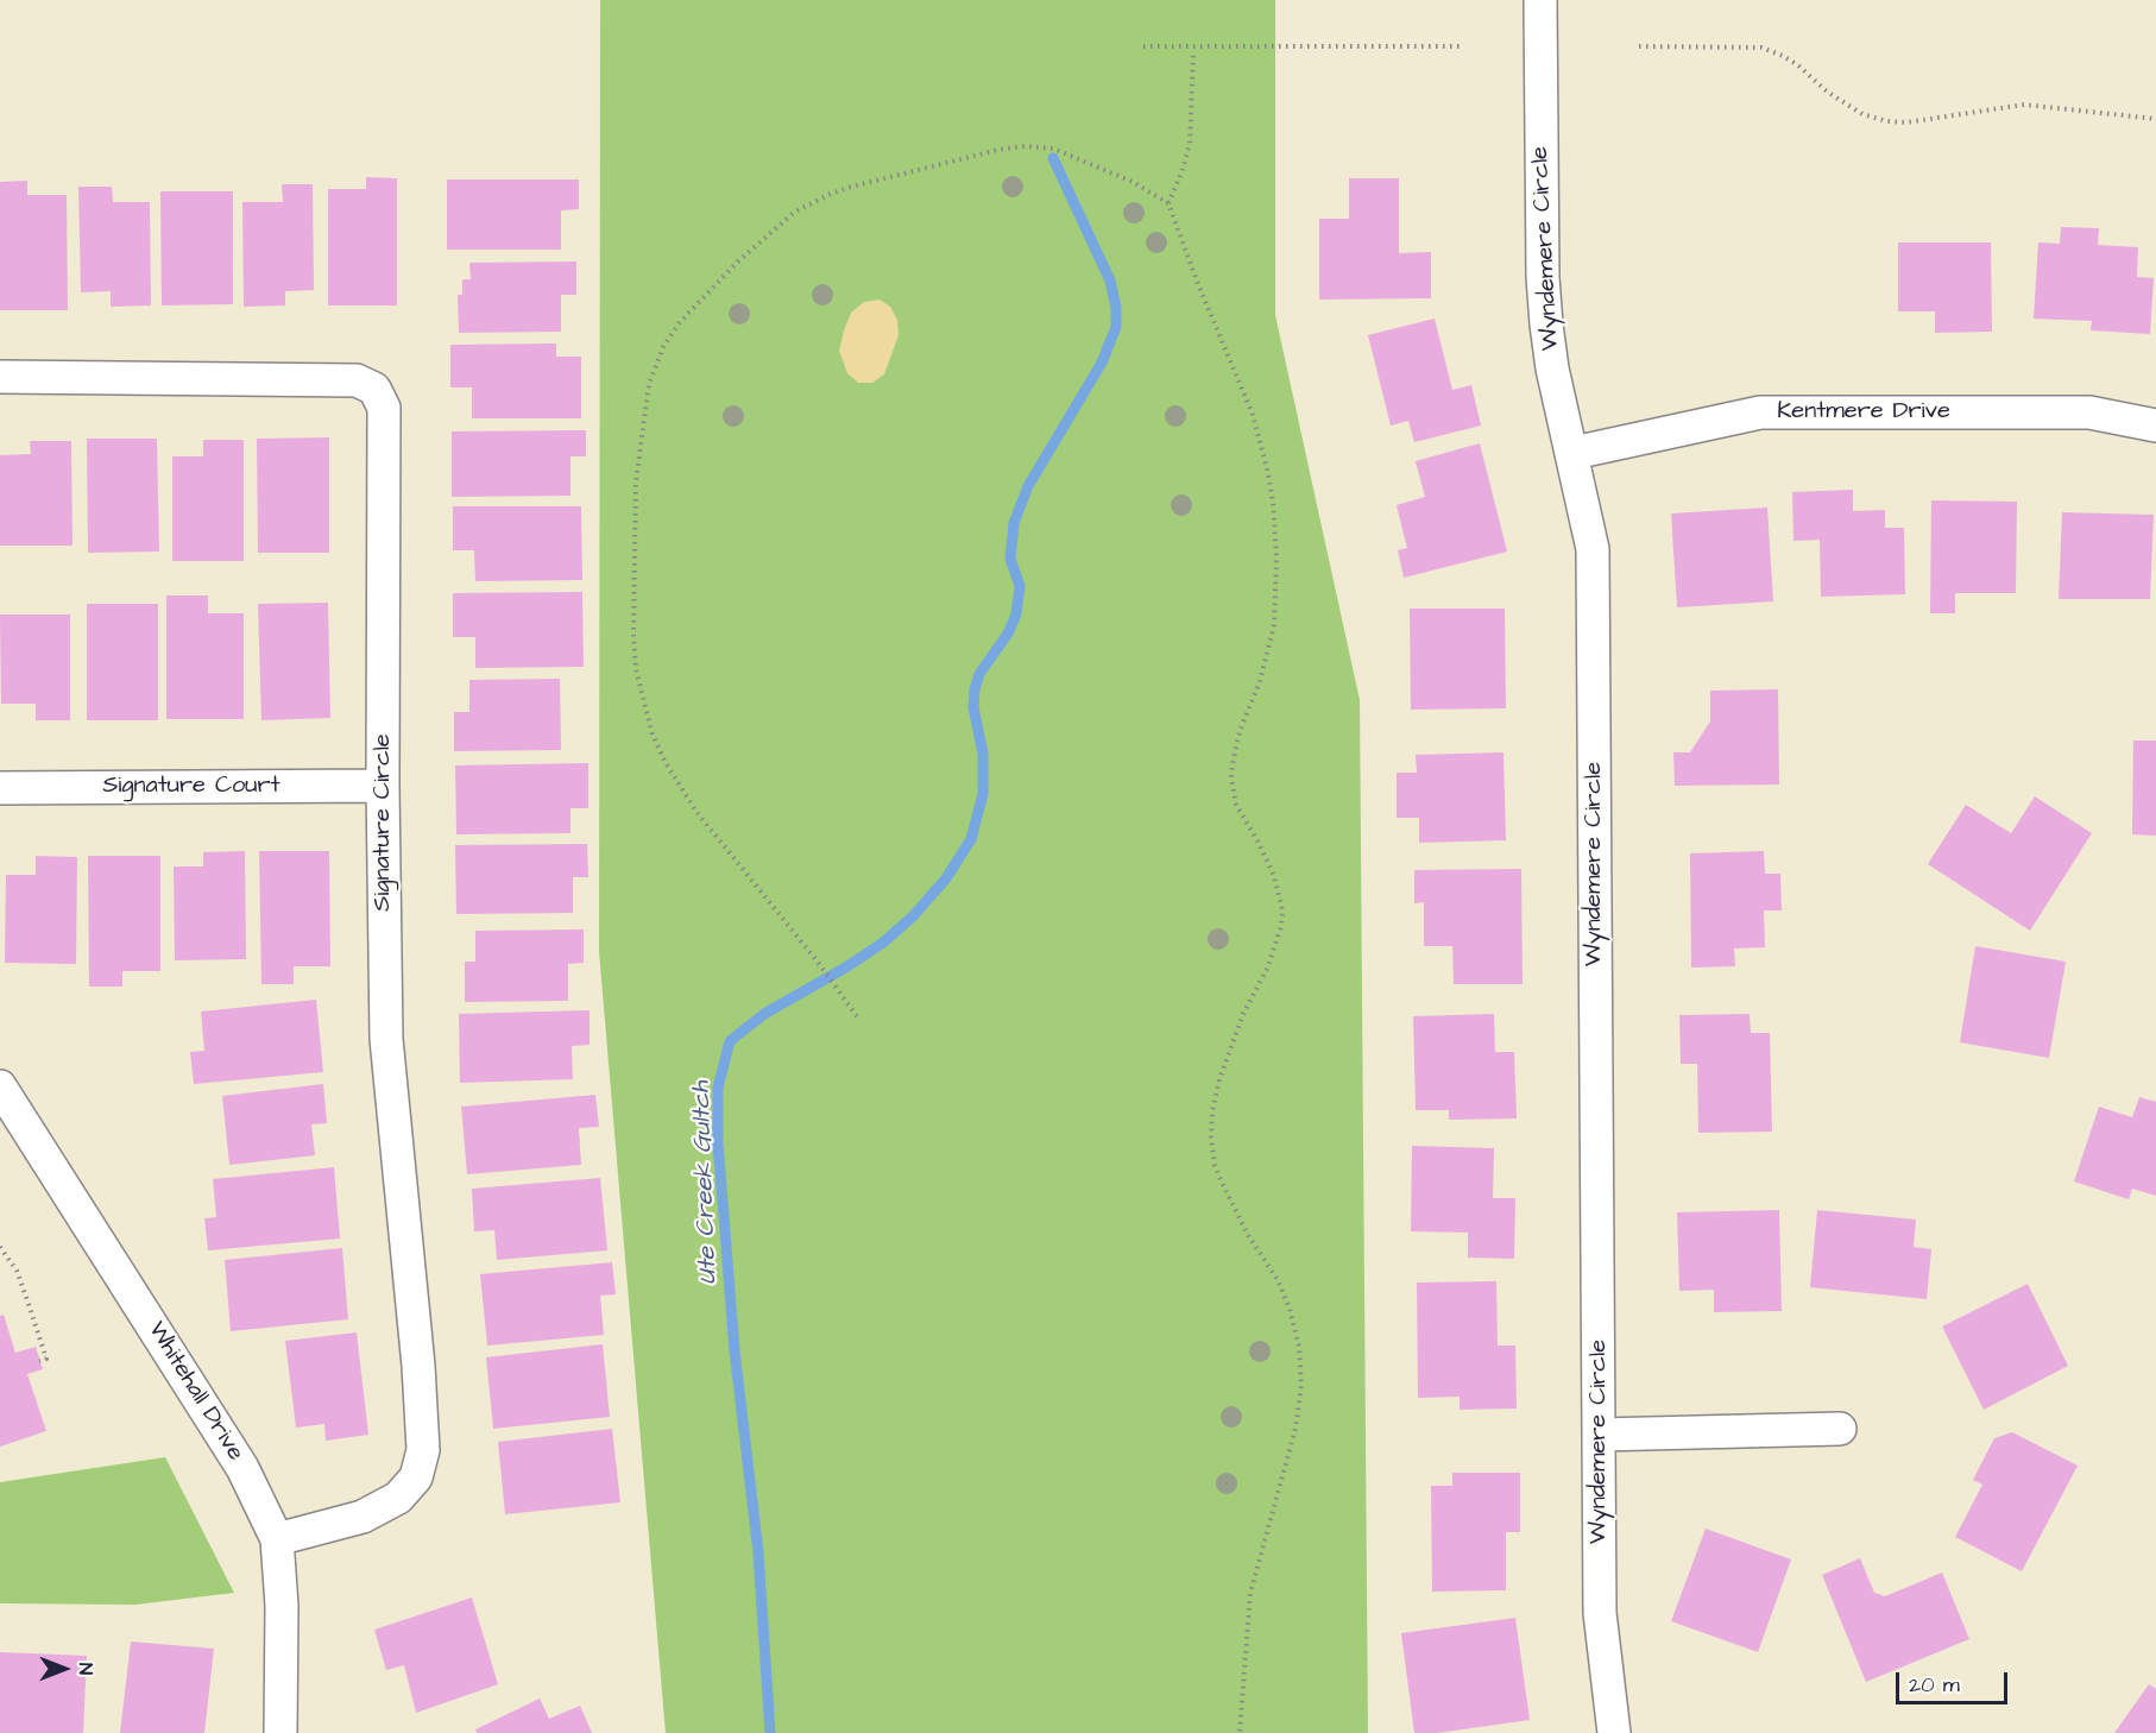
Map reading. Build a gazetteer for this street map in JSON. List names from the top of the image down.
{
  "streets": {
    "street": [
      "Wyndemere Circle",
      "Kentmere Drive",
      "Signature Court",
      "Signature Circle",
      "Whitehall Drive"
    ]
  },
  "crossings": [
    ["Wyndemere Circle", "Kentmere Drive"],
    ["Signature Court", "Signature Circle"],
    ["Signature Circle", "Whitehall Drive"]
  ],
  "water": ["Ute Creek Gultch"],
  "scale_bar": "20 m",
  "north": "right"
}
